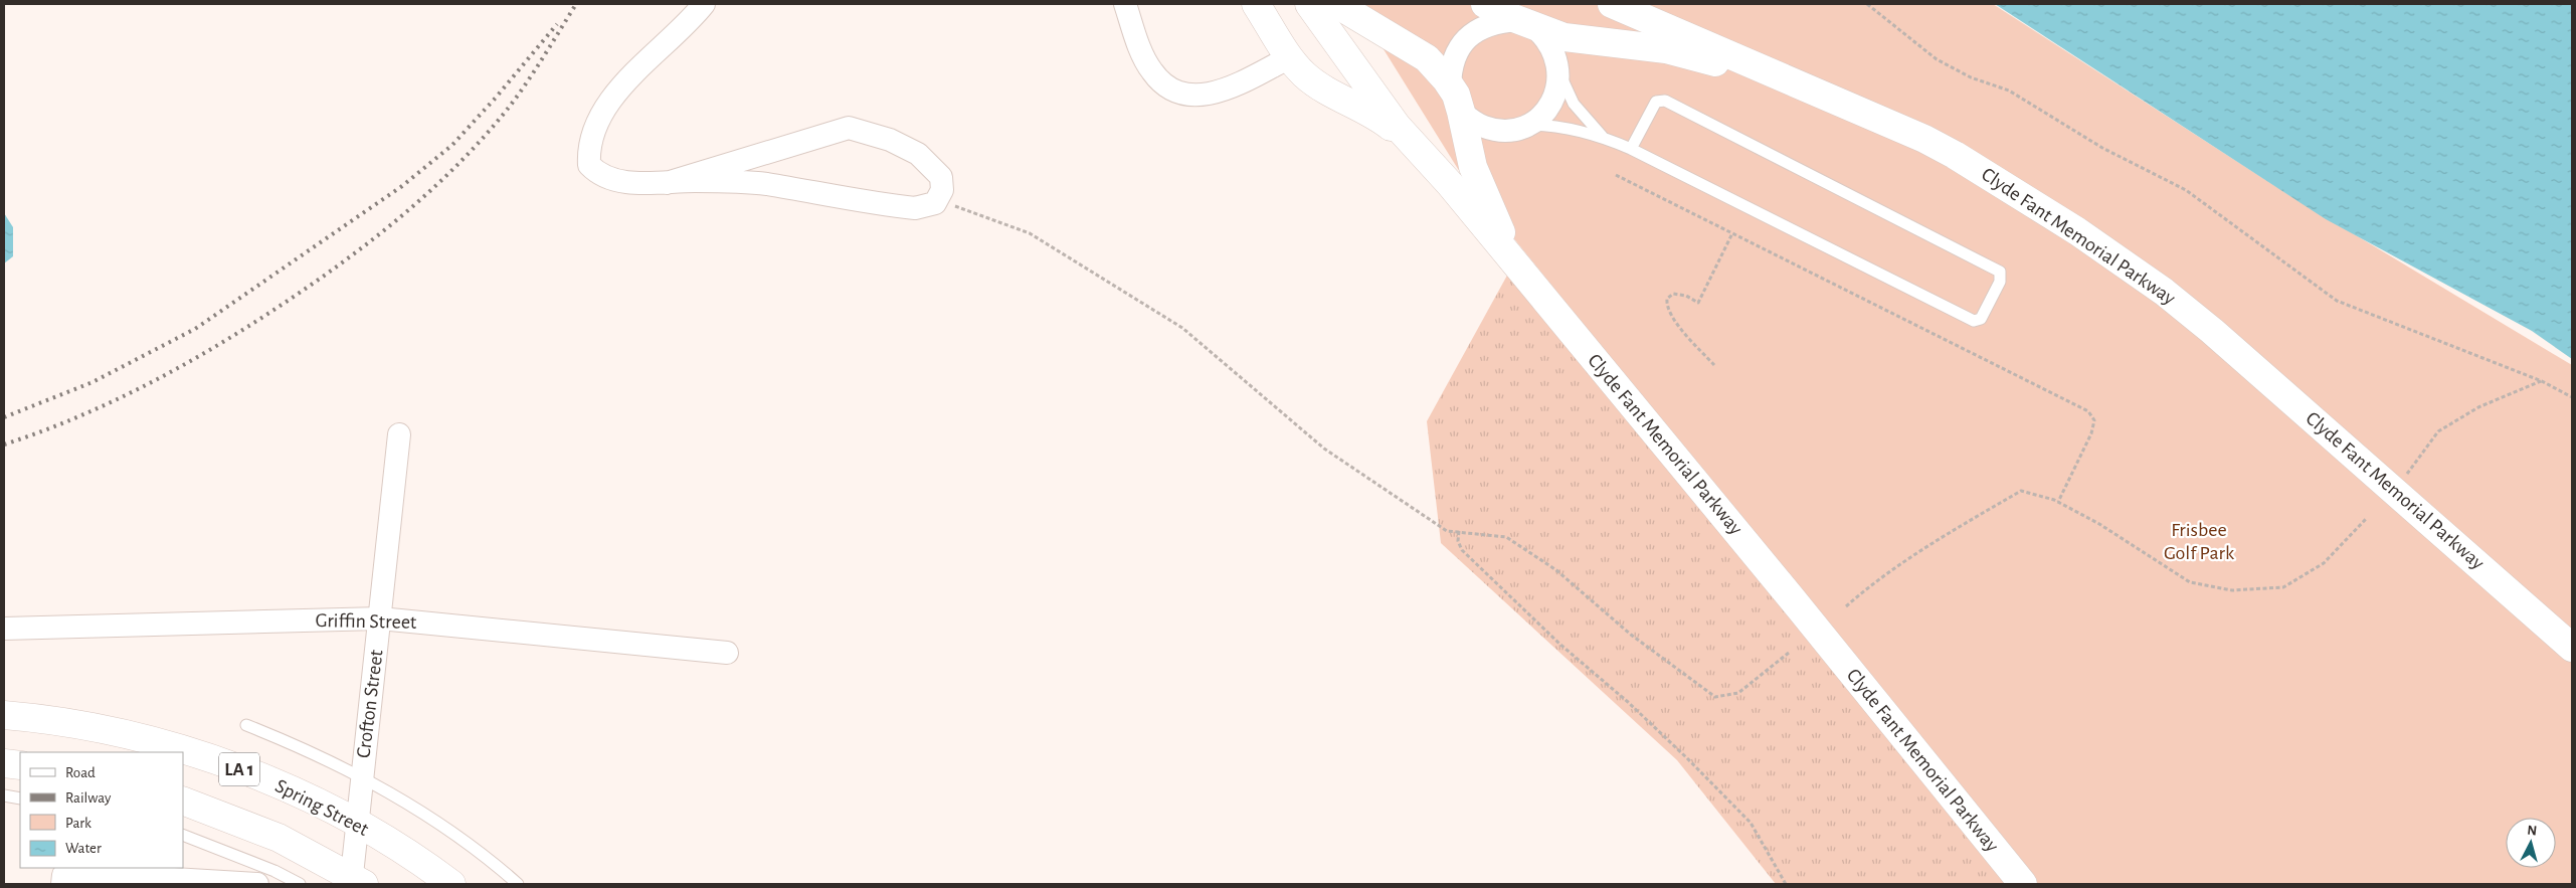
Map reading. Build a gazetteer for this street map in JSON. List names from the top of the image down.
{
  "streets": {
    "main road": ["Clyde Fant Memorial Parkway", "LA 1", "Spring Street"],
    "street": ["Griffin Street", "Crofton Street"]
  },
  "crossings": [
    ["Griffin Street", "Crofton Street"],
    ["Crofton Street", "LA 1"],
    ["Crofton Street", "Spring Street"]
  ],
  "parks": ["Frisbee Golf Park"],
  "legend": [
    "Road",
    "Railway",
    "Park",
    "Water"
  ],
  "north": "top"
}
